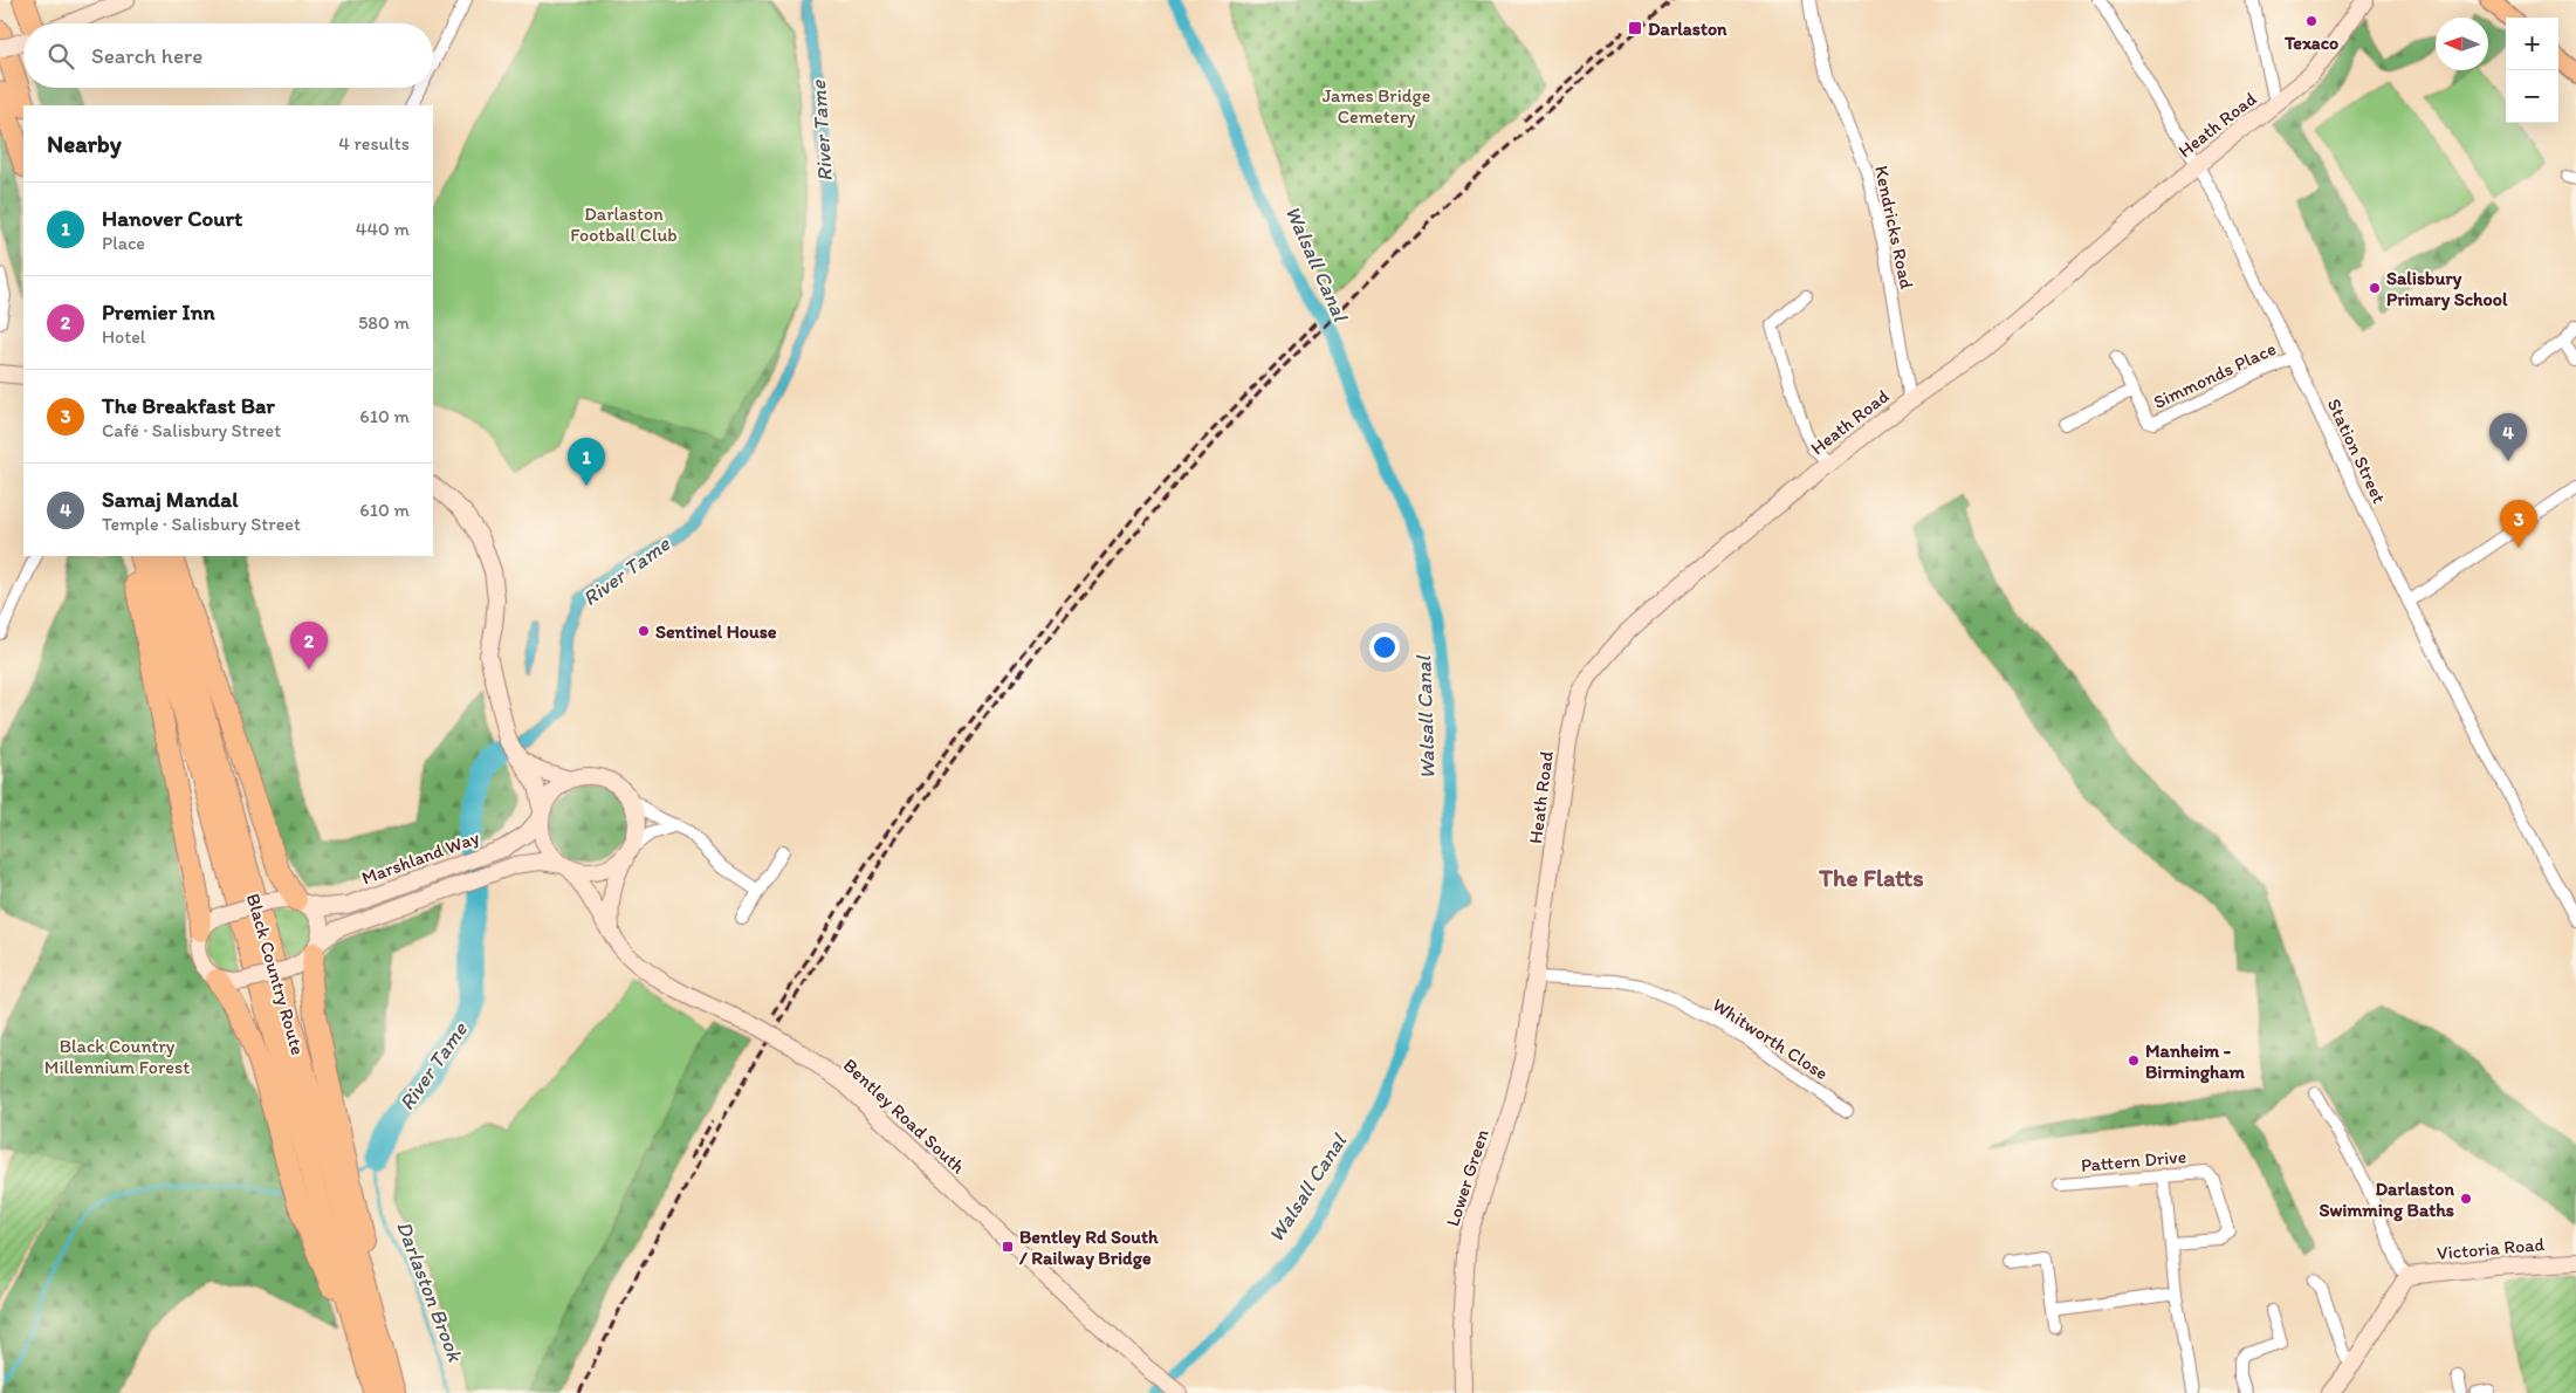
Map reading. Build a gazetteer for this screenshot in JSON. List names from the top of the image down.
{
  "streets": {
    "highway": ["Black Country Route"],
    "street": [
      "Heath Road",
      "Kendricks Road",
      "Simmonds Place",
      "Station Street",
      "Marshland Way",
      "Whitworth Close",
      "Bentley Road South",
      "Pattern Drive",
      "Lower Green",
      "Victoria Road"
    ]
  },
  "crossings": [
    ["Heath Road", "Kendricks Road"],
    ["Heath Road", "Station Street"],
    ["Heath Road", "Whitworth Close"],
    ["Heath Road", "Lower Green"],
    ["Simmonds Place", "Station Street"],
    ["Marshland Way", "Bentley Road South"],
    ["Whitworth Close", "Lower Green"]
  ],
  "districts": ["The Flatts"],
  "water": ["River Tame", "Walsall Canal", "Darlaston Brook"],
  "parks": ["James Bridge Cemetery", "Darlaston Football Club", "Black Country Millennium Forest"],
  "places": {
    "other": [
      "Texaco",
      "Salisbury Primary School",
      "Sentinel House",
      "Manheim - Birmingham",
      "Darlaston Swimming Baths"
    ],
    "transit": ["Darlaston", "Bentley Rd South / Railway Bridge"]
  },
  "north": "left",
  "page": {
    "map_buttons": ["+", "−"],
    "search": "Search here",
    "heading": ["Nearby", "4 results"],
    "list": [
      {
        "mark": "1",
        "name": "Hanover Court",
        "note": "Place",
        "value": "440 m"
      },
      {
        "mark": "2",
        "name": "Premier Inn",
        "note": "Hotel",
        "value": "580 m"
      },
      {
        "mark": "3",
        "name": "The Breakfast Bar",
        "note": "Café · Salisbury Street",
        "value": "610 m"
      },
      {
        "mark": "4",
        "name": "Samaj Mandal",
        "note": "Temple · Salisbury Street",
        "value": "610 m"
      }
    ],
    "pins": [
      "4",
      "1",
      "3",
      "2"
    ]
  }
}
